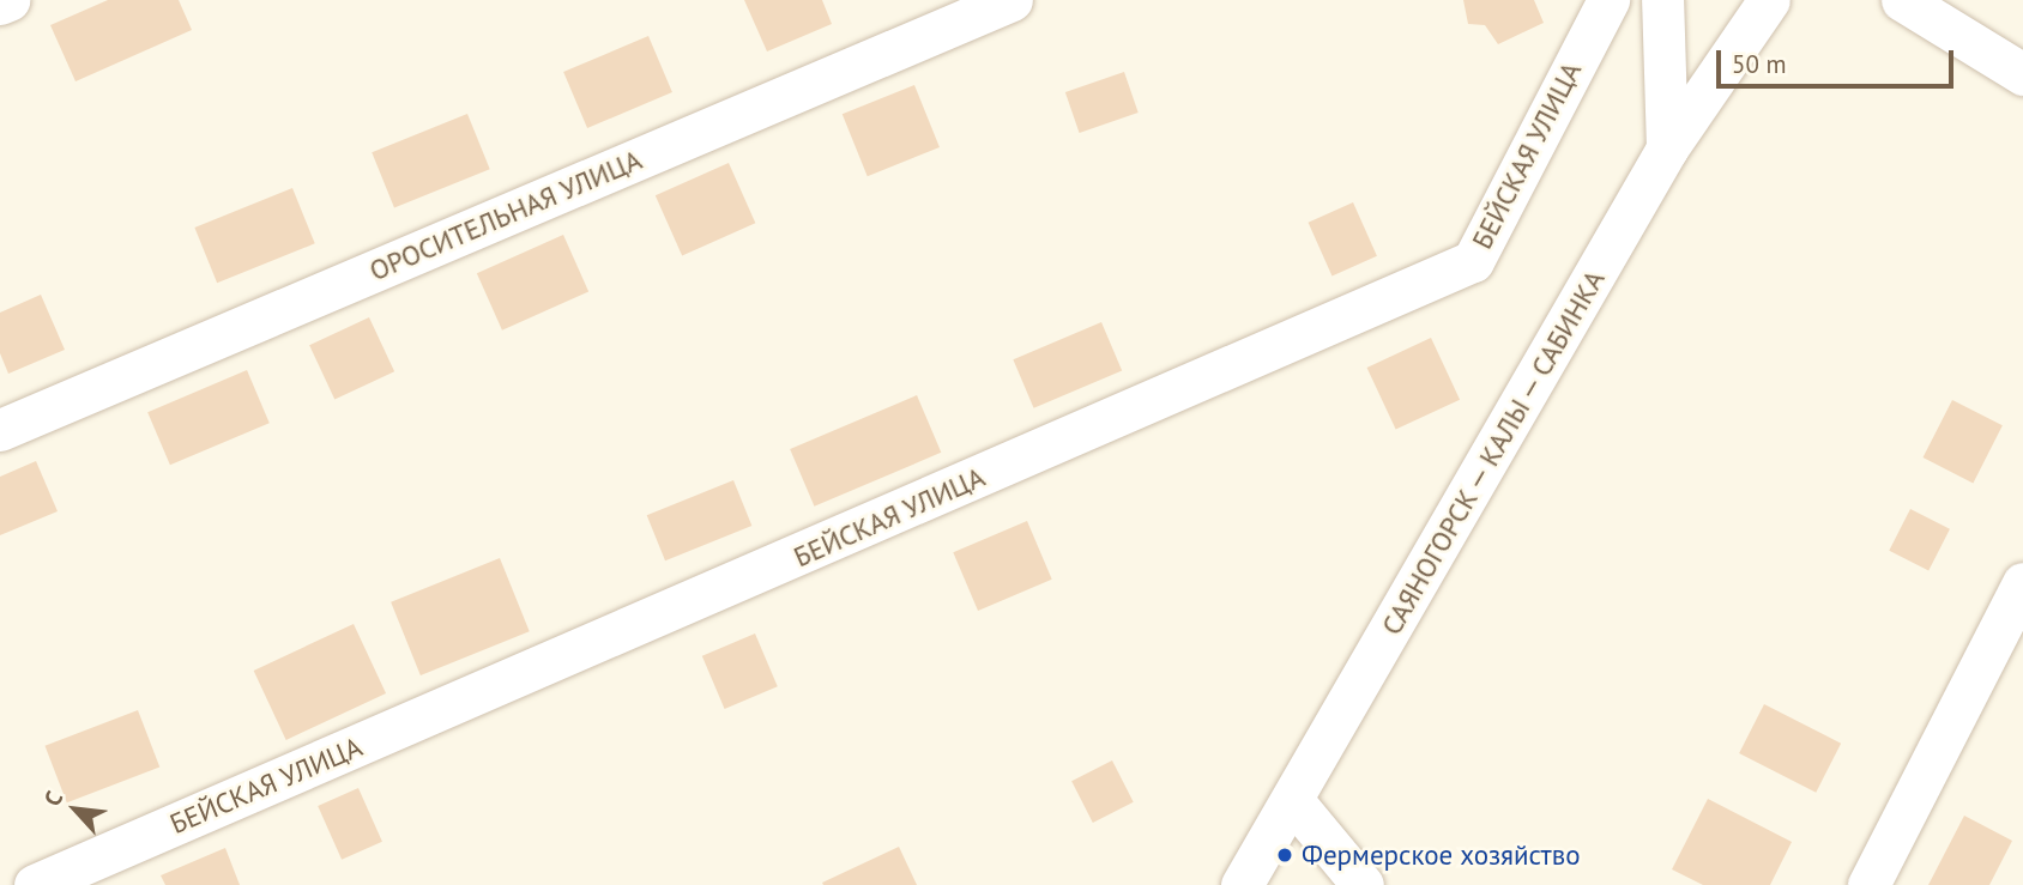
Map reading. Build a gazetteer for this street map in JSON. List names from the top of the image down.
{
  "streets": {
    "street": ["БЕЙСКАЯ УЛИЦА", "ОРОСИТЕЛЬНАЯ УЛИЦА", "САЯНОГОРСК — КАЛЫ — САБИНКА"]
  },
  "places": ["Фермерское хозяйство"],
  "scale_bar": "50 m",
  "north": "top left"
}
